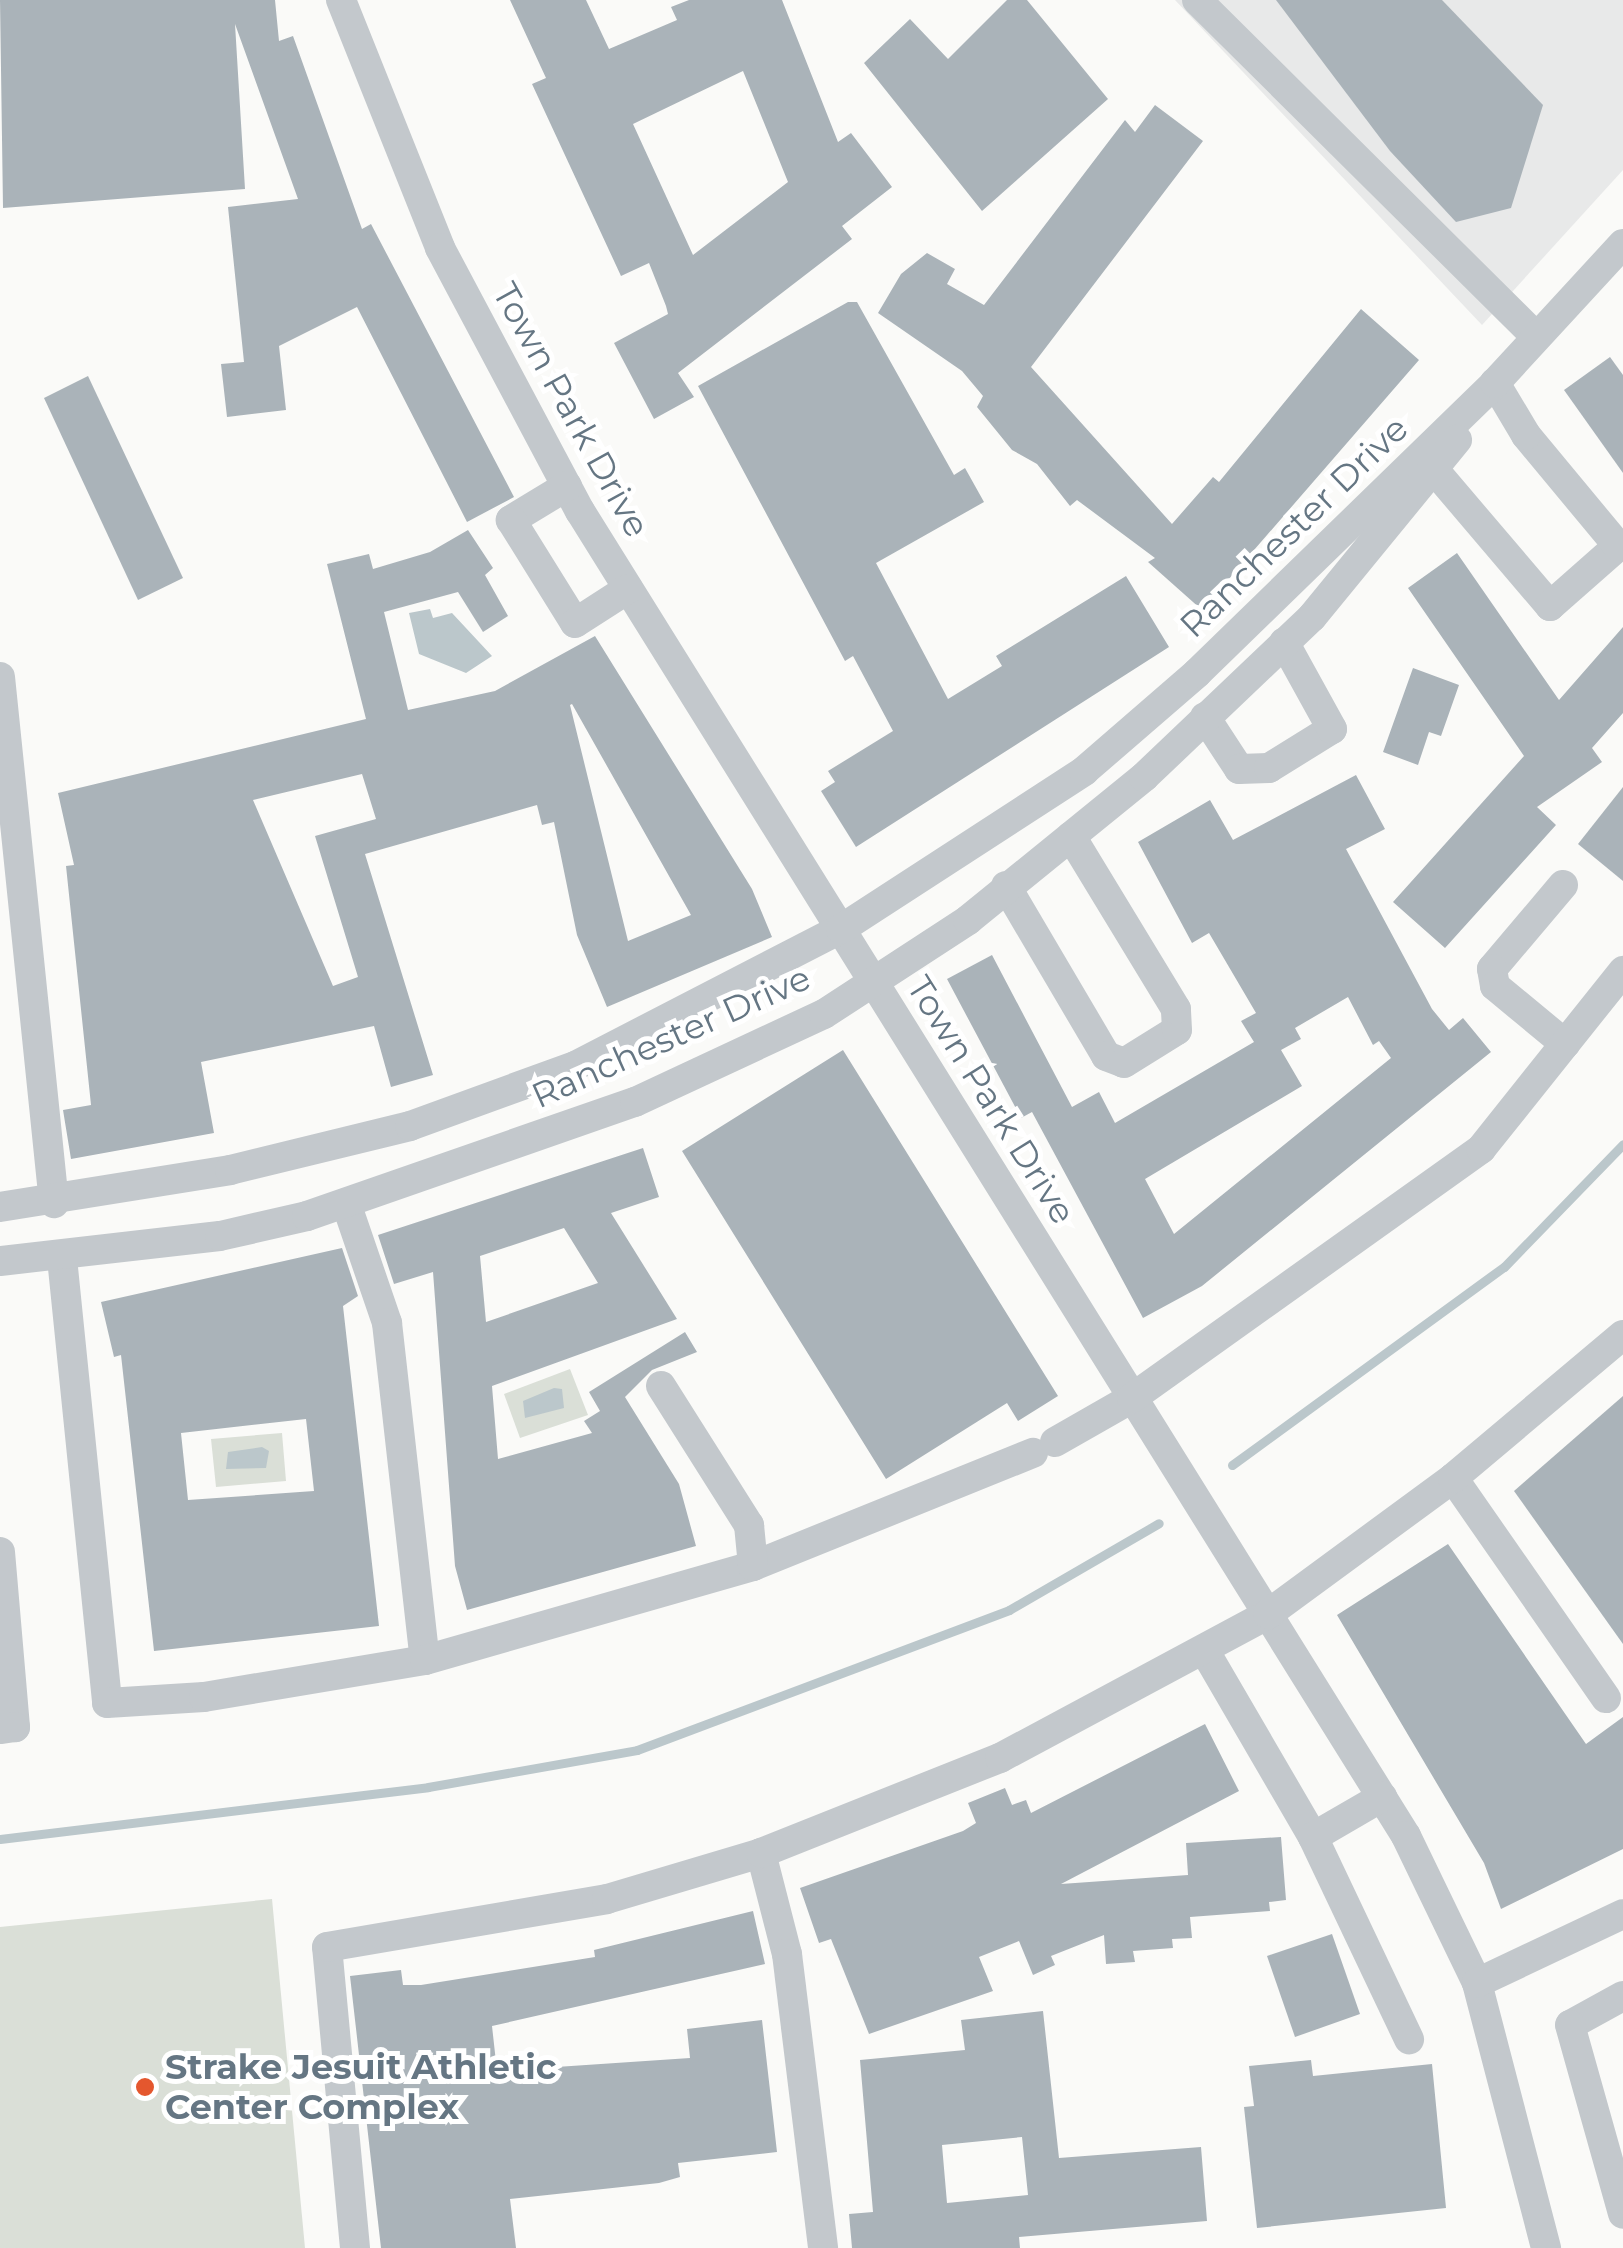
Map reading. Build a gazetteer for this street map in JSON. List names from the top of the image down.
{
  "streets": {
    "street": ["Town Park Drive", "Ranchester Drive"]
  },
  "crossings": [
    ["Town Park Drive", "Ranchester Drive"]
  ],
  "places": ["Strake Jesuit Athletic Center Complex"]
}
